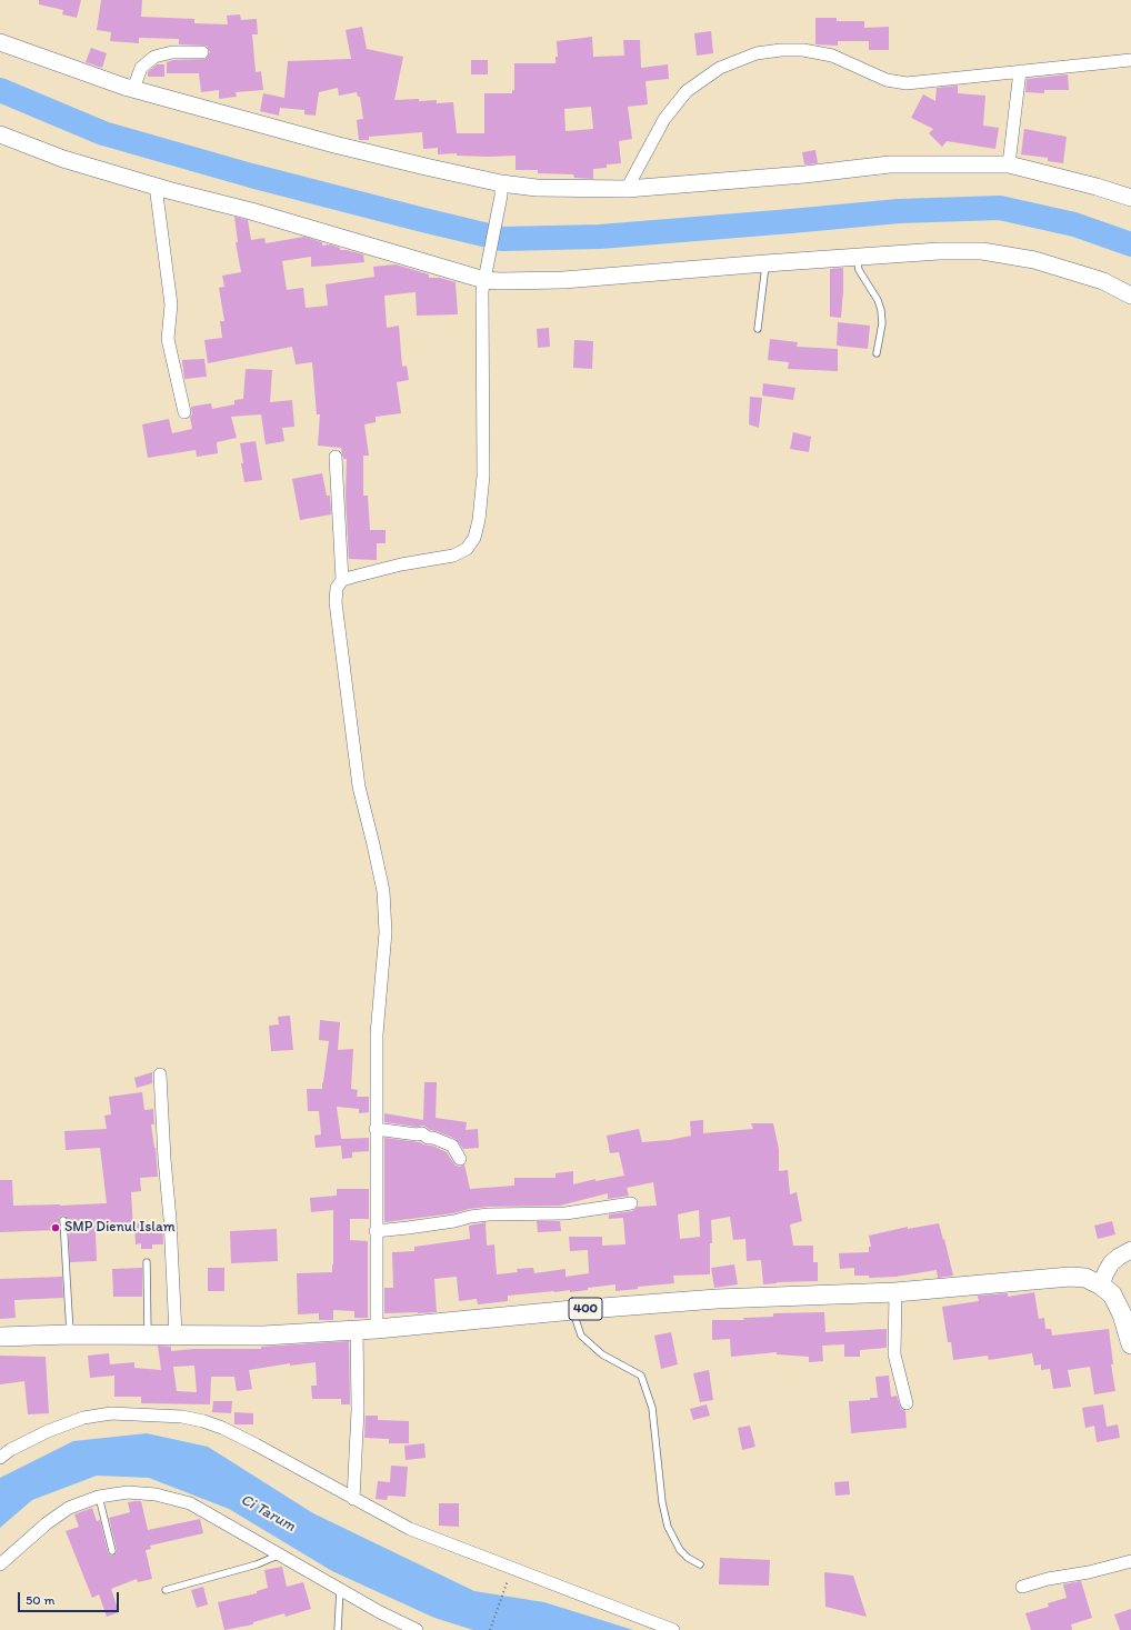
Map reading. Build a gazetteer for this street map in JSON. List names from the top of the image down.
{
  "streets": {
    "main road": ["400"]
  },
  "water": ["Ci Tarum"],
  "places": ["SMP Dienul Islam"],
  "scale_bar": "50 m"
}
